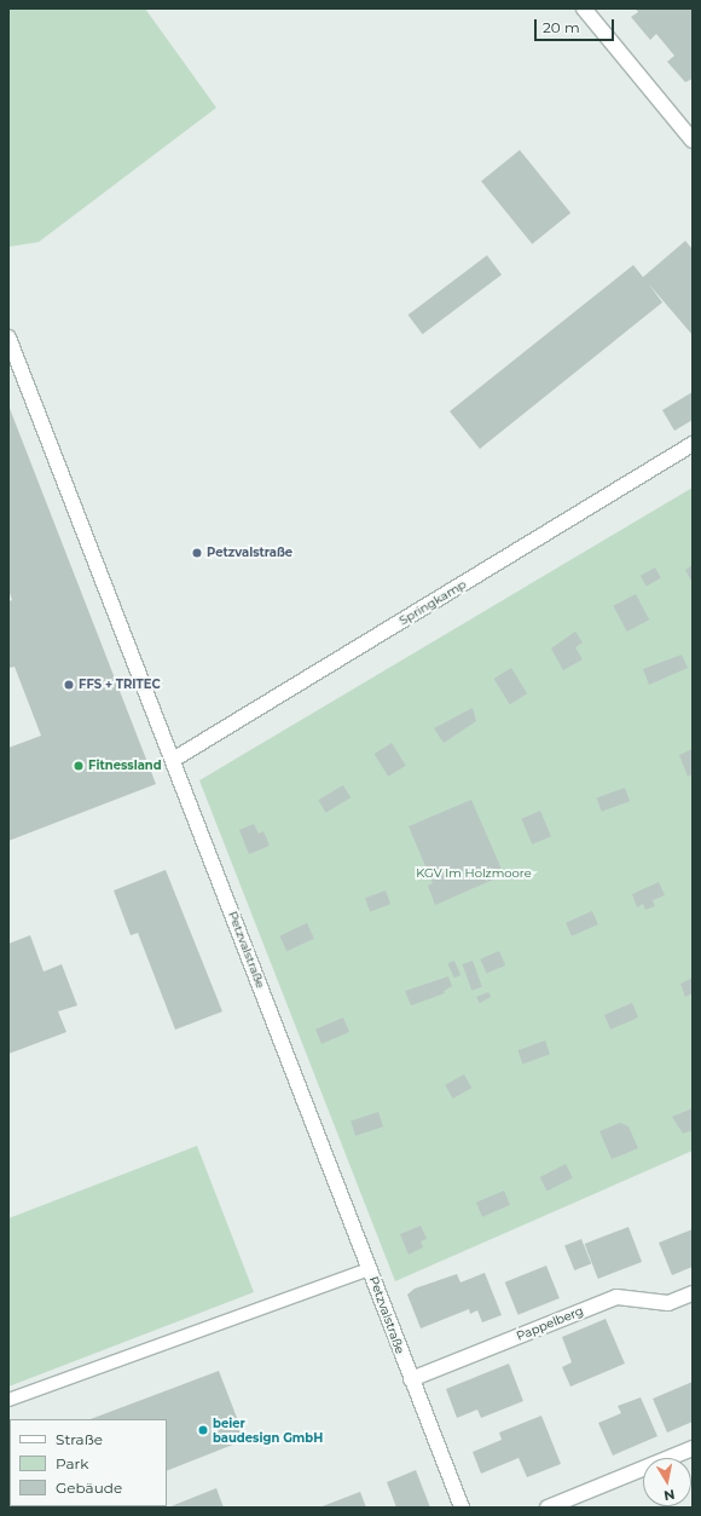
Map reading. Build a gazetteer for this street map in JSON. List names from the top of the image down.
{
  "streets": {
    "street": ["Springkamp", "Petzvalstraße", "Pappelberg"]
  },
  "crossings": [
    ["Springkamp", "Petzvalstraße"],
    ["Petzvalstraße", "Pappelberg"]
  ],
  "parks": ["KGV Im Holzmoore"],
  "places": [
    "Petzvalstraße",
    "FFS + TRITEC",
    "Fitnessland",
    "beier baudesign GmbH"
  ],
  "legend": ["Straße", "Park", "Gebäude"],
  "scale_bar": "20 m",
  "north": "bottom"
}
